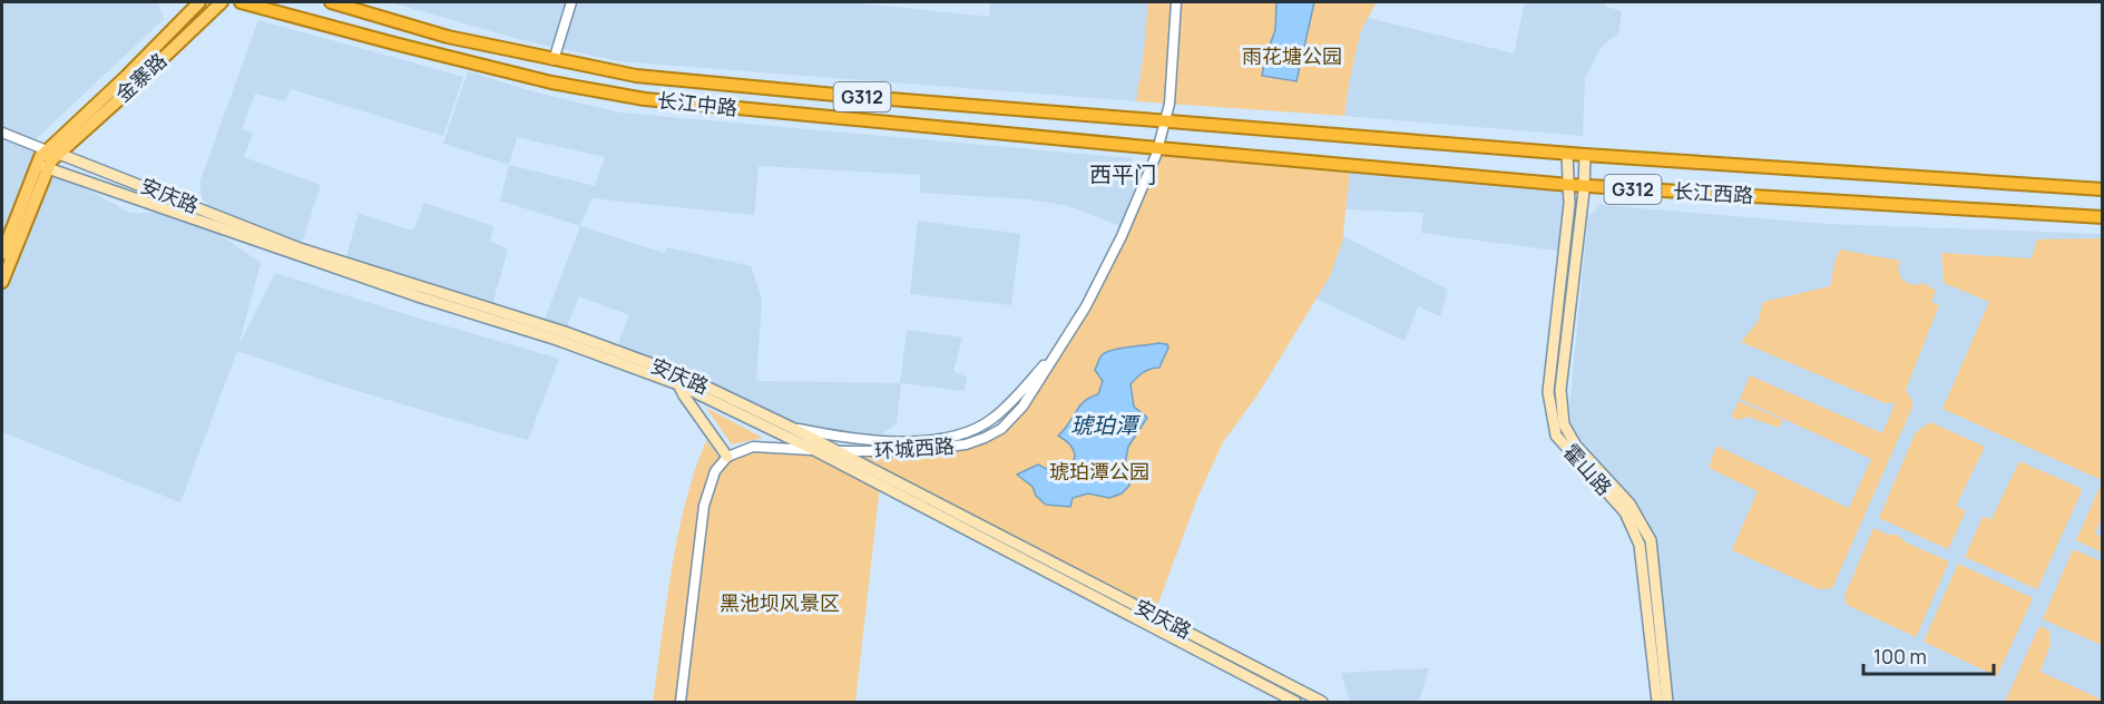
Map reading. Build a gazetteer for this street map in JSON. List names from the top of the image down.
{
  "streets": {
    "highway": ["G312", "长江中路", "长江西路"],
    "main road": ["金寨路", "安庆路", "霍山路"],
    "street": ["环城西路"]
  },
  "crossings": [
    ["金寨路", "安庆路"],
    ["长江中路", "长江西路"],
    ["长江中路", "环城西路"],
    ["长江西路", "环城西路"],
    ["长江西路", "霍山路"],
    ["安庆路", "环城西路"]
  ],
  "districts": ["西平门"],
  "water": ["琥珀潭"],
  "parks": ["雨花塘公园", "琥珀潭公园", "黑池坝风景区"],
  "scale_bar": "100 m"
}
